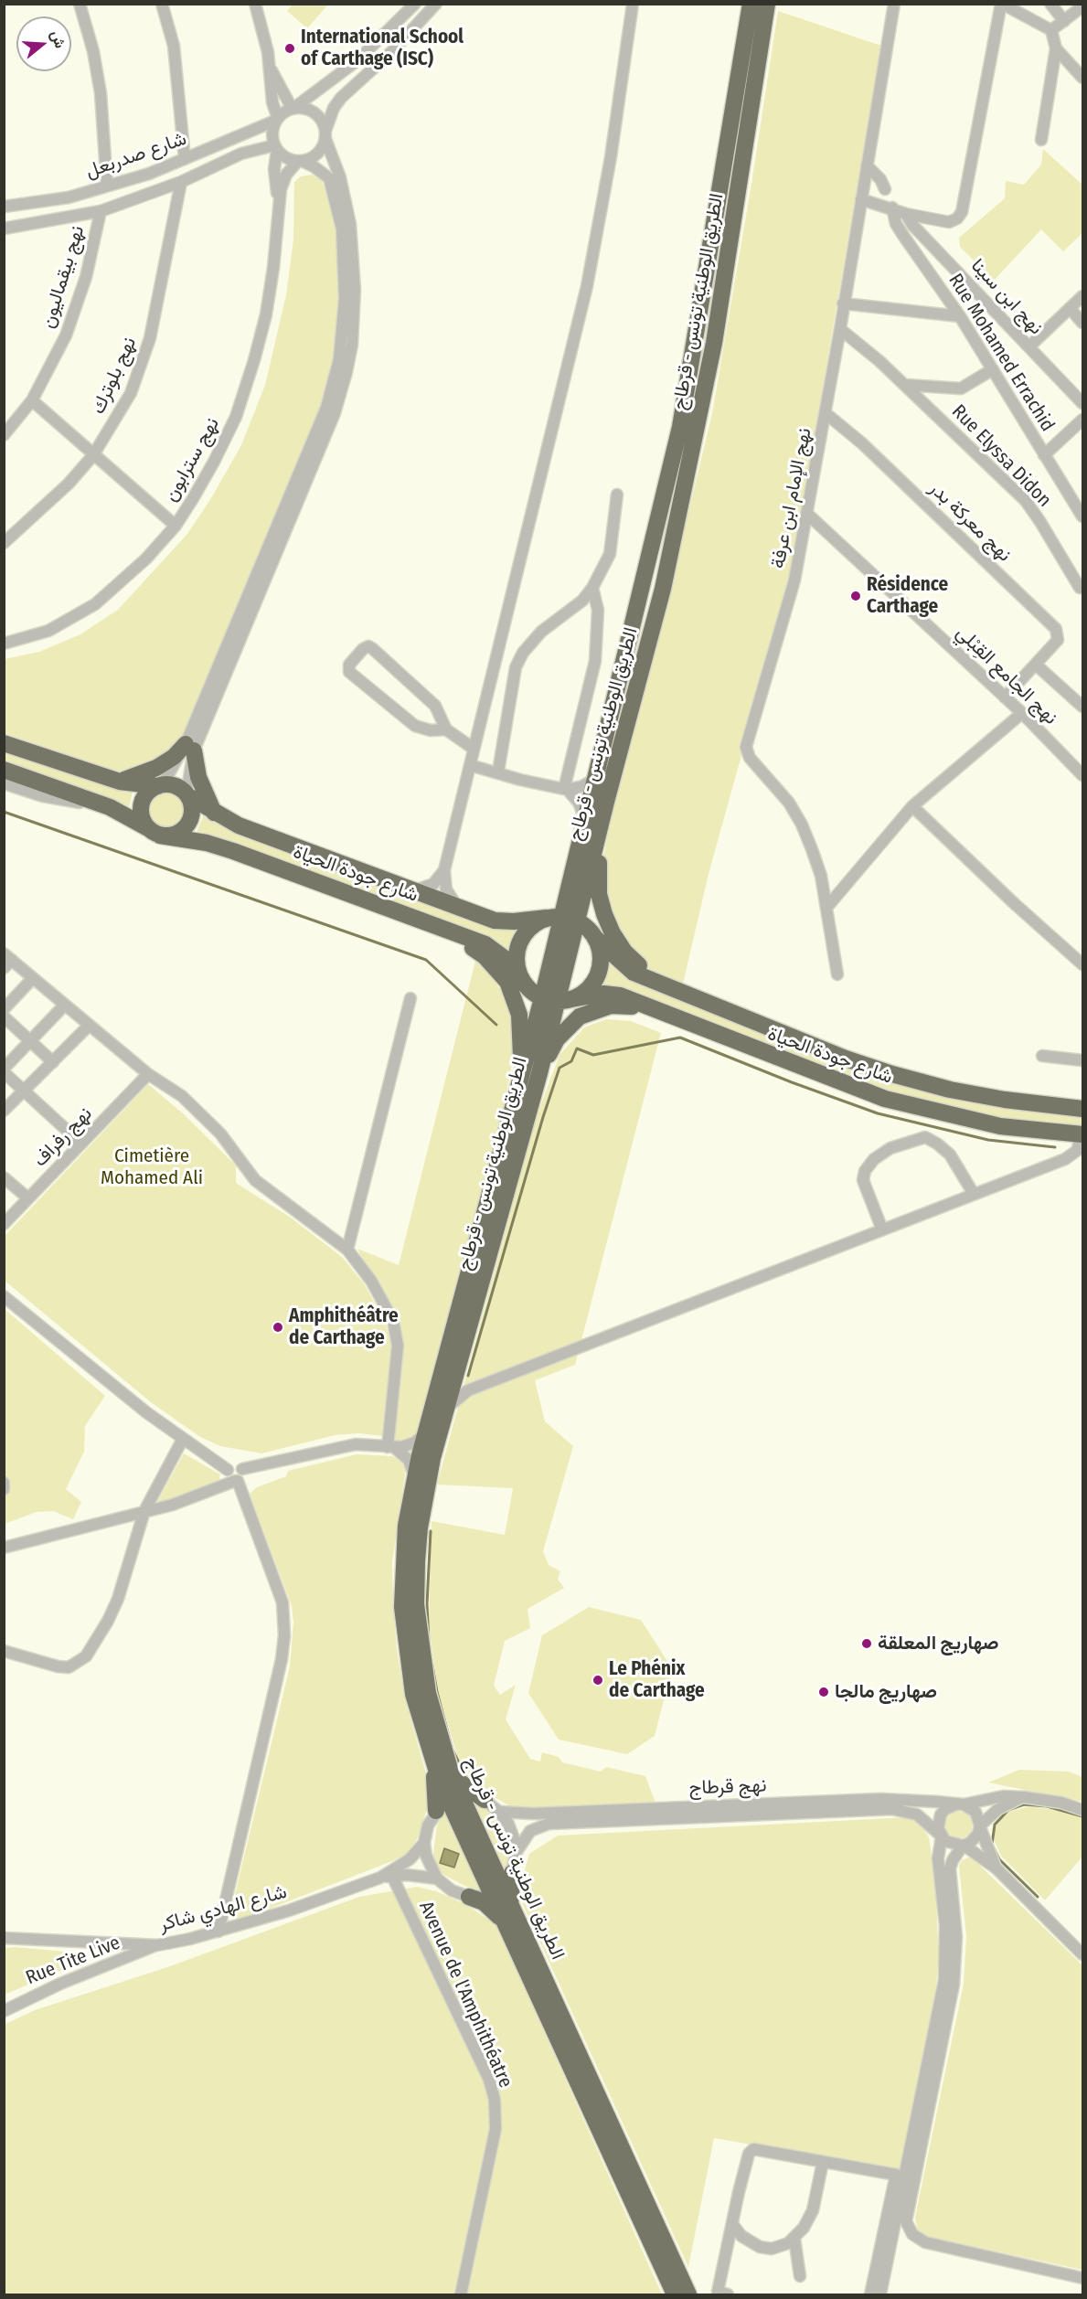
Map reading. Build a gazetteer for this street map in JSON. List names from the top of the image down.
{
  "streets": {
    "highway": ["الطريق الوطنية تونس - قرطاج", "شارع جودة الحياة"],
    "street": [
      "شارع صدربعل",
      "نهج بيقماليون",
      "نهج ابن سينا",
      "Rue Mohamed Errachid",
      "نهج بلوترك",
      "Rue Elyssa Didon",
      "نهج سترابون",
      "نهج الإمام ابن عرفة",
      "نهج معركة بدر",
      "نهج الجامع القِبْلي",
      "نهج رفراف",
      "نهج قرطاج",
      "شارع الهادي شاكر",
      "Rue Tite Live",
      "Avenue de l'Amphithéatre"
    ]
  },
  "crossings": [
    ["شارع صدربعل", "نهج بيقماليون"],
    ["شارع صدربعل", "نهج بلوترك"],
    ["شارع صدربعل", "نهج سترابون"],
    ["الطريق الوطنية تونس - قرطاج", "شارع جودة الحياة"],
    ["Rue Mohamed Errachid", "Rue Elyssa Didon"],
    ["Rue Elyssa Didon", "نهج الإمام ابن عرفة"],
    ["نهج الإمام ابن عرفة", "نهج معركة بدر"],
    ["نهج الإمام ابن عرفة", "نهج الجامع القِبْلي"],
    ["نهج معركة بدر", "نهج الجامع القِبْلي"],
    ["شارع الهادي شاكر", "Rue Tite Live"],
    ["شارع الهادي شاكر", "Avenue de l'Amphithéatre"]
  ],
  "parks": ["Cimetière Mohamed Ali"],
  "places": [
    "International School of Carthage (ISC)",
    "Résidence Carthage",
    "Amphithéâtre de Carthage",
    "صهاريج المعلقة",
    "Le Phénix de Carthage",
    "صهاريج مالجا"
  ],
  "north": "right"
}
